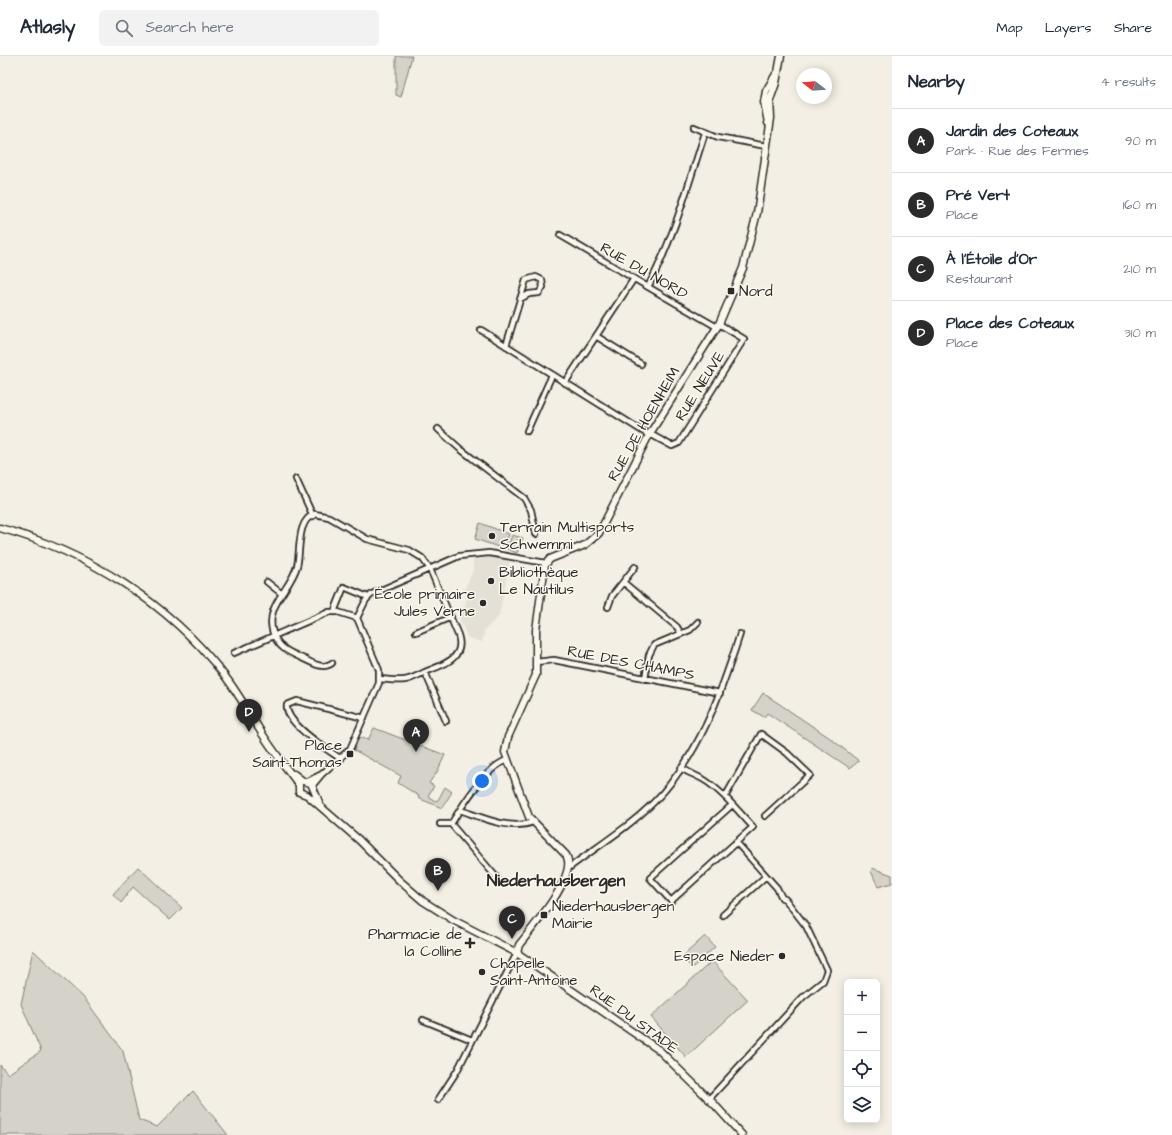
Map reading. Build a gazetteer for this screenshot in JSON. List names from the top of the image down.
{
  "streets": {
    "street": [
      "RUE DU NORD",
      "RUE NEUVE",
      "RUE DE HOENHEIM",
      "RUE DES CHAMPS",
      "RUE DU STADE"
    ]
  },
  "crossings": [
    ["RUE DU NORD", "RUE NEUVE"],
    ["RUE DU NORD", "RUE DE HOENHEIM"],
    ["RUE NEUVE", "RUE DE HOENHEIM"]
  ],
  "districts": ["Niederhausbergen"],
  "places": {
    "transit": ["Nord", "Place Saint-Thomas", "Niederhausbergen Mairie"],
    "other": [
      "Terrain Multisports Schwemmi",
      "Bibliothèque Le Nautilus",
      "École primaire Jules Verne",
      "Espace Nieder",
      "Chapelle Saint-Antoine"
    ],
    "health": ["Pharmacie de la Colline"]
  },
  "north": "left",
  "page": {
    "header": "Atlasly",
    "search": "Search here",
    "nav": ["Map", "Layers", "Share"],
    "heading": ["Nearby", "4 results"],
    "list": [
      {
        "mark": "A",
        "name": "Jardin des Coteaux",
        "note": "Park · Rue des Fermes",
        "value": "90 m"
      },
      {
        "mark": "B",
        "name": "Pré Vert",
        "note": "Place",
        "value": "160 m"
      },
      {
        "mark": "C",
        "name": "À l'Étoile d'Or",
        "note": "Restaurant",
        "value": "210 m"
      },
      {
        "mark": "D",
        "name": "Place des Coteaux",
        "note": "Place",
        "value": "310 m"
      }
    ],
    "pins": [
      "D",
      "A",
      "B",
      "C"
    ],
    "map_buttons": ["+", "−"]
  }
}
